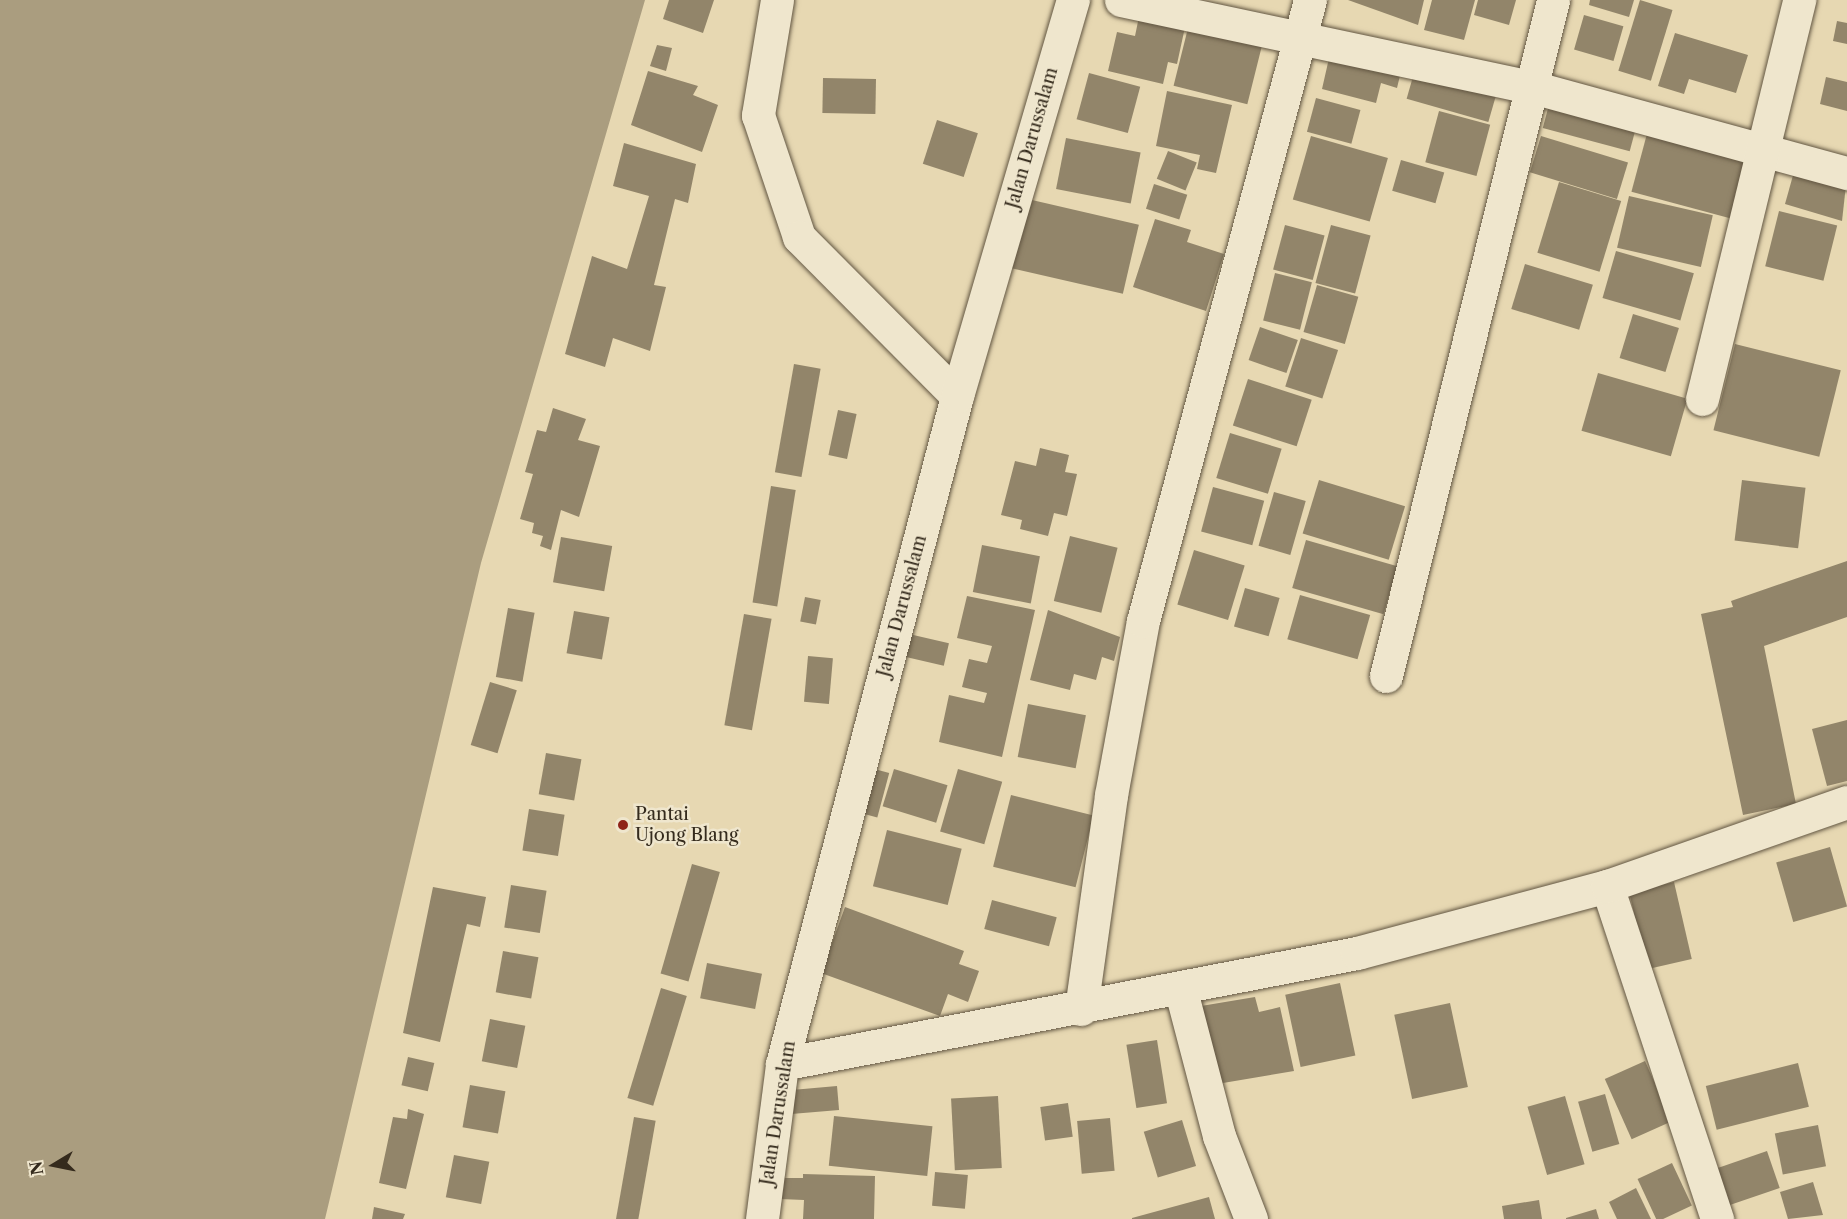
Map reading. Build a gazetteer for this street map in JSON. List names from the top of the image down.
{
  "streets": {
    "street": ["Jalan Darussalam"]
  },
  "places": ["Pantai Ujong Blang"],
  "north": "left"
}
